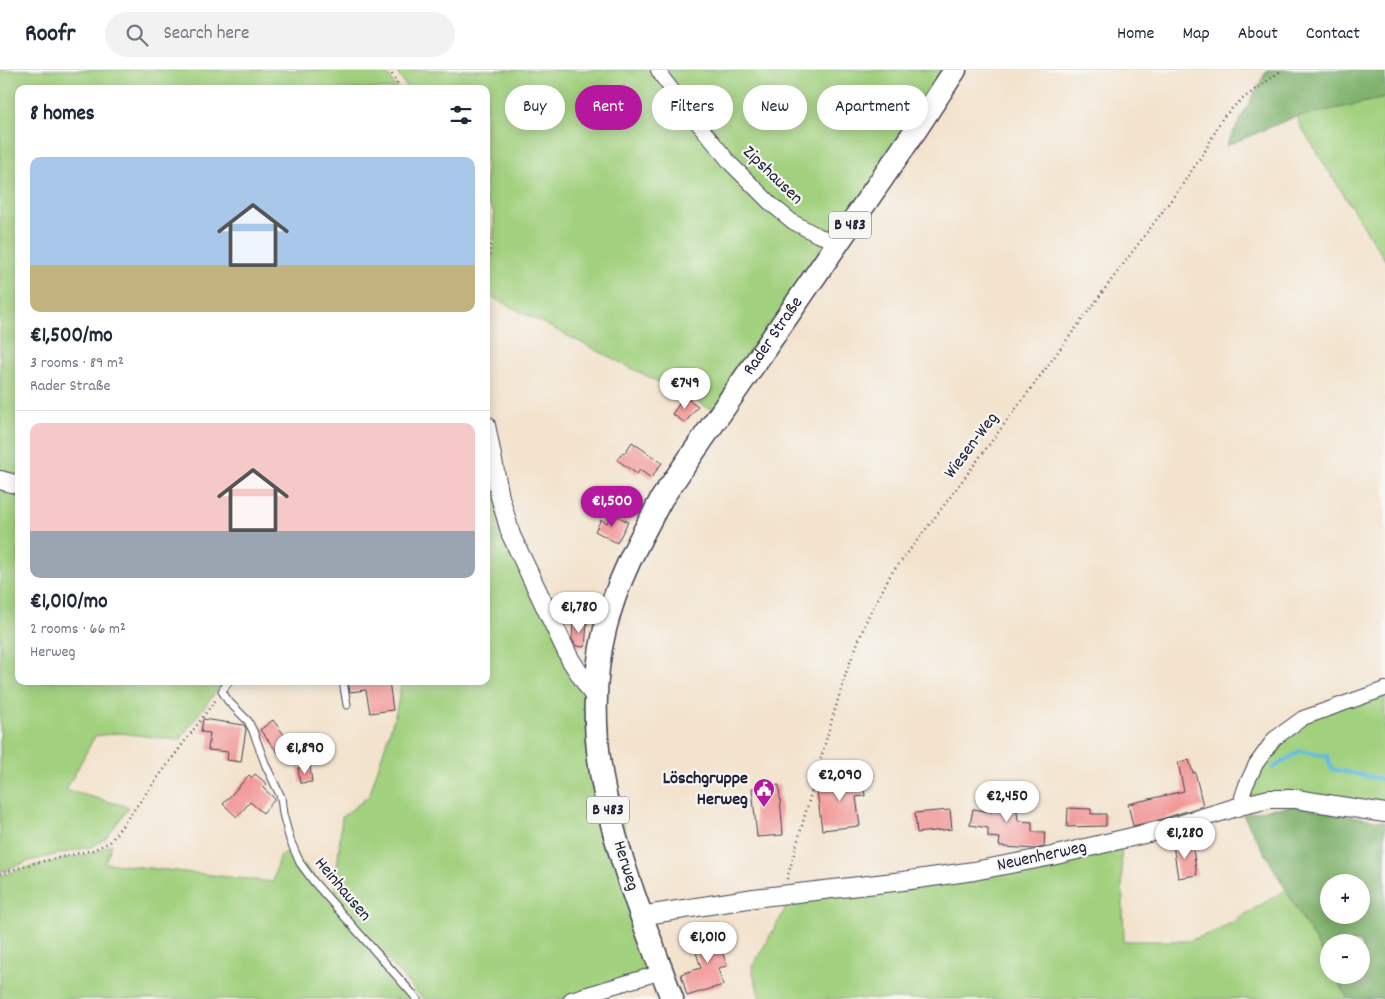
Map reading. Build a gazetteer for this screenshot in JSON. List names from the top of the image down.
{
  "streets": {
    "main road": ["B 483", "Rader Straße", "Herweg"],
    "street": ["Zipshausen", "Neuenherweg"],
    "lane": ["Heinhausen"],
    "path": ["Wiesen-Weg"]
  },
  "crossings": [
    ["Zipshausen", "Rader Straße"],
    ["Rader Straße", "Herweg"],
    ["Wiesen-Weg", "Neuenherweg"],
    ["Neuenherweg", "Herweg"]
  ],
  "places": {
    "public building": ["Löschgruppe Herweg"]
  },
  "page": {
    "header": "Roofr",
    "search": "Search here",
    "nav": [
      "Home",
      "Map",
      "About",
      "Contact"
    ],
    "chip": [
      "Buy",
      "Rent",
      "Filters",
      "New",
      "Apartment"
    ],
    "heading": "8 homes",
    "list": [
      {
        "name": "€1,500/mo",
        "note": "3 rooms · 89 m² · Rader Straße"
      },
      {
        "name": "€1,010/mo",
        "note": "2 rooms · 66 m² · Herweg"
      }
    ],
    "price": [
      "€749",
      "€1,500",
      "€1,780",
      "€1,890",
      "€2,090",
      "€2,450",
      "€1,280",
      "€1,010"
    ],
    "map_buttons": ["+", "−"]
  }
}
